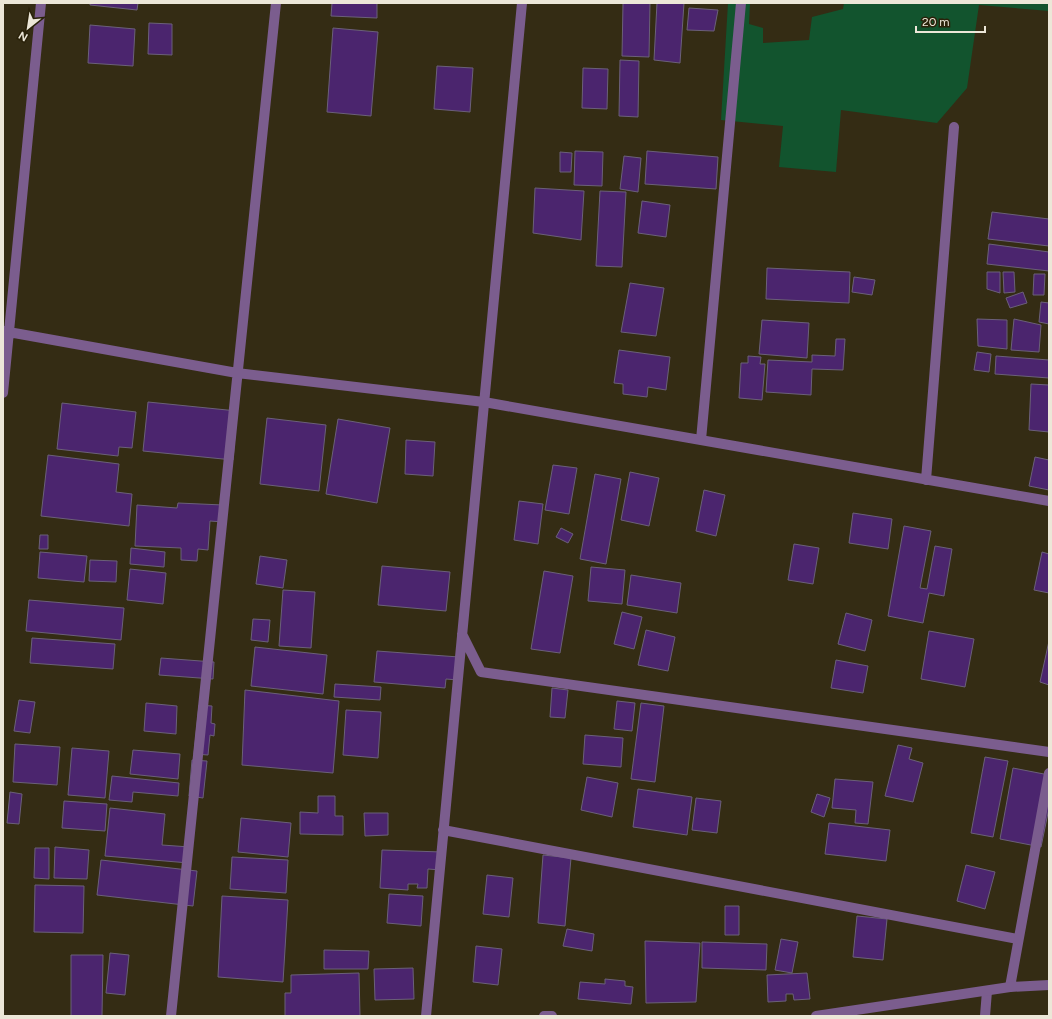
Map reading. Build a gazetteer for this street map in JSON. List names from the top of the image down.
{
  "scale_bar": "20 m",
  "north": "bottom left"
}
